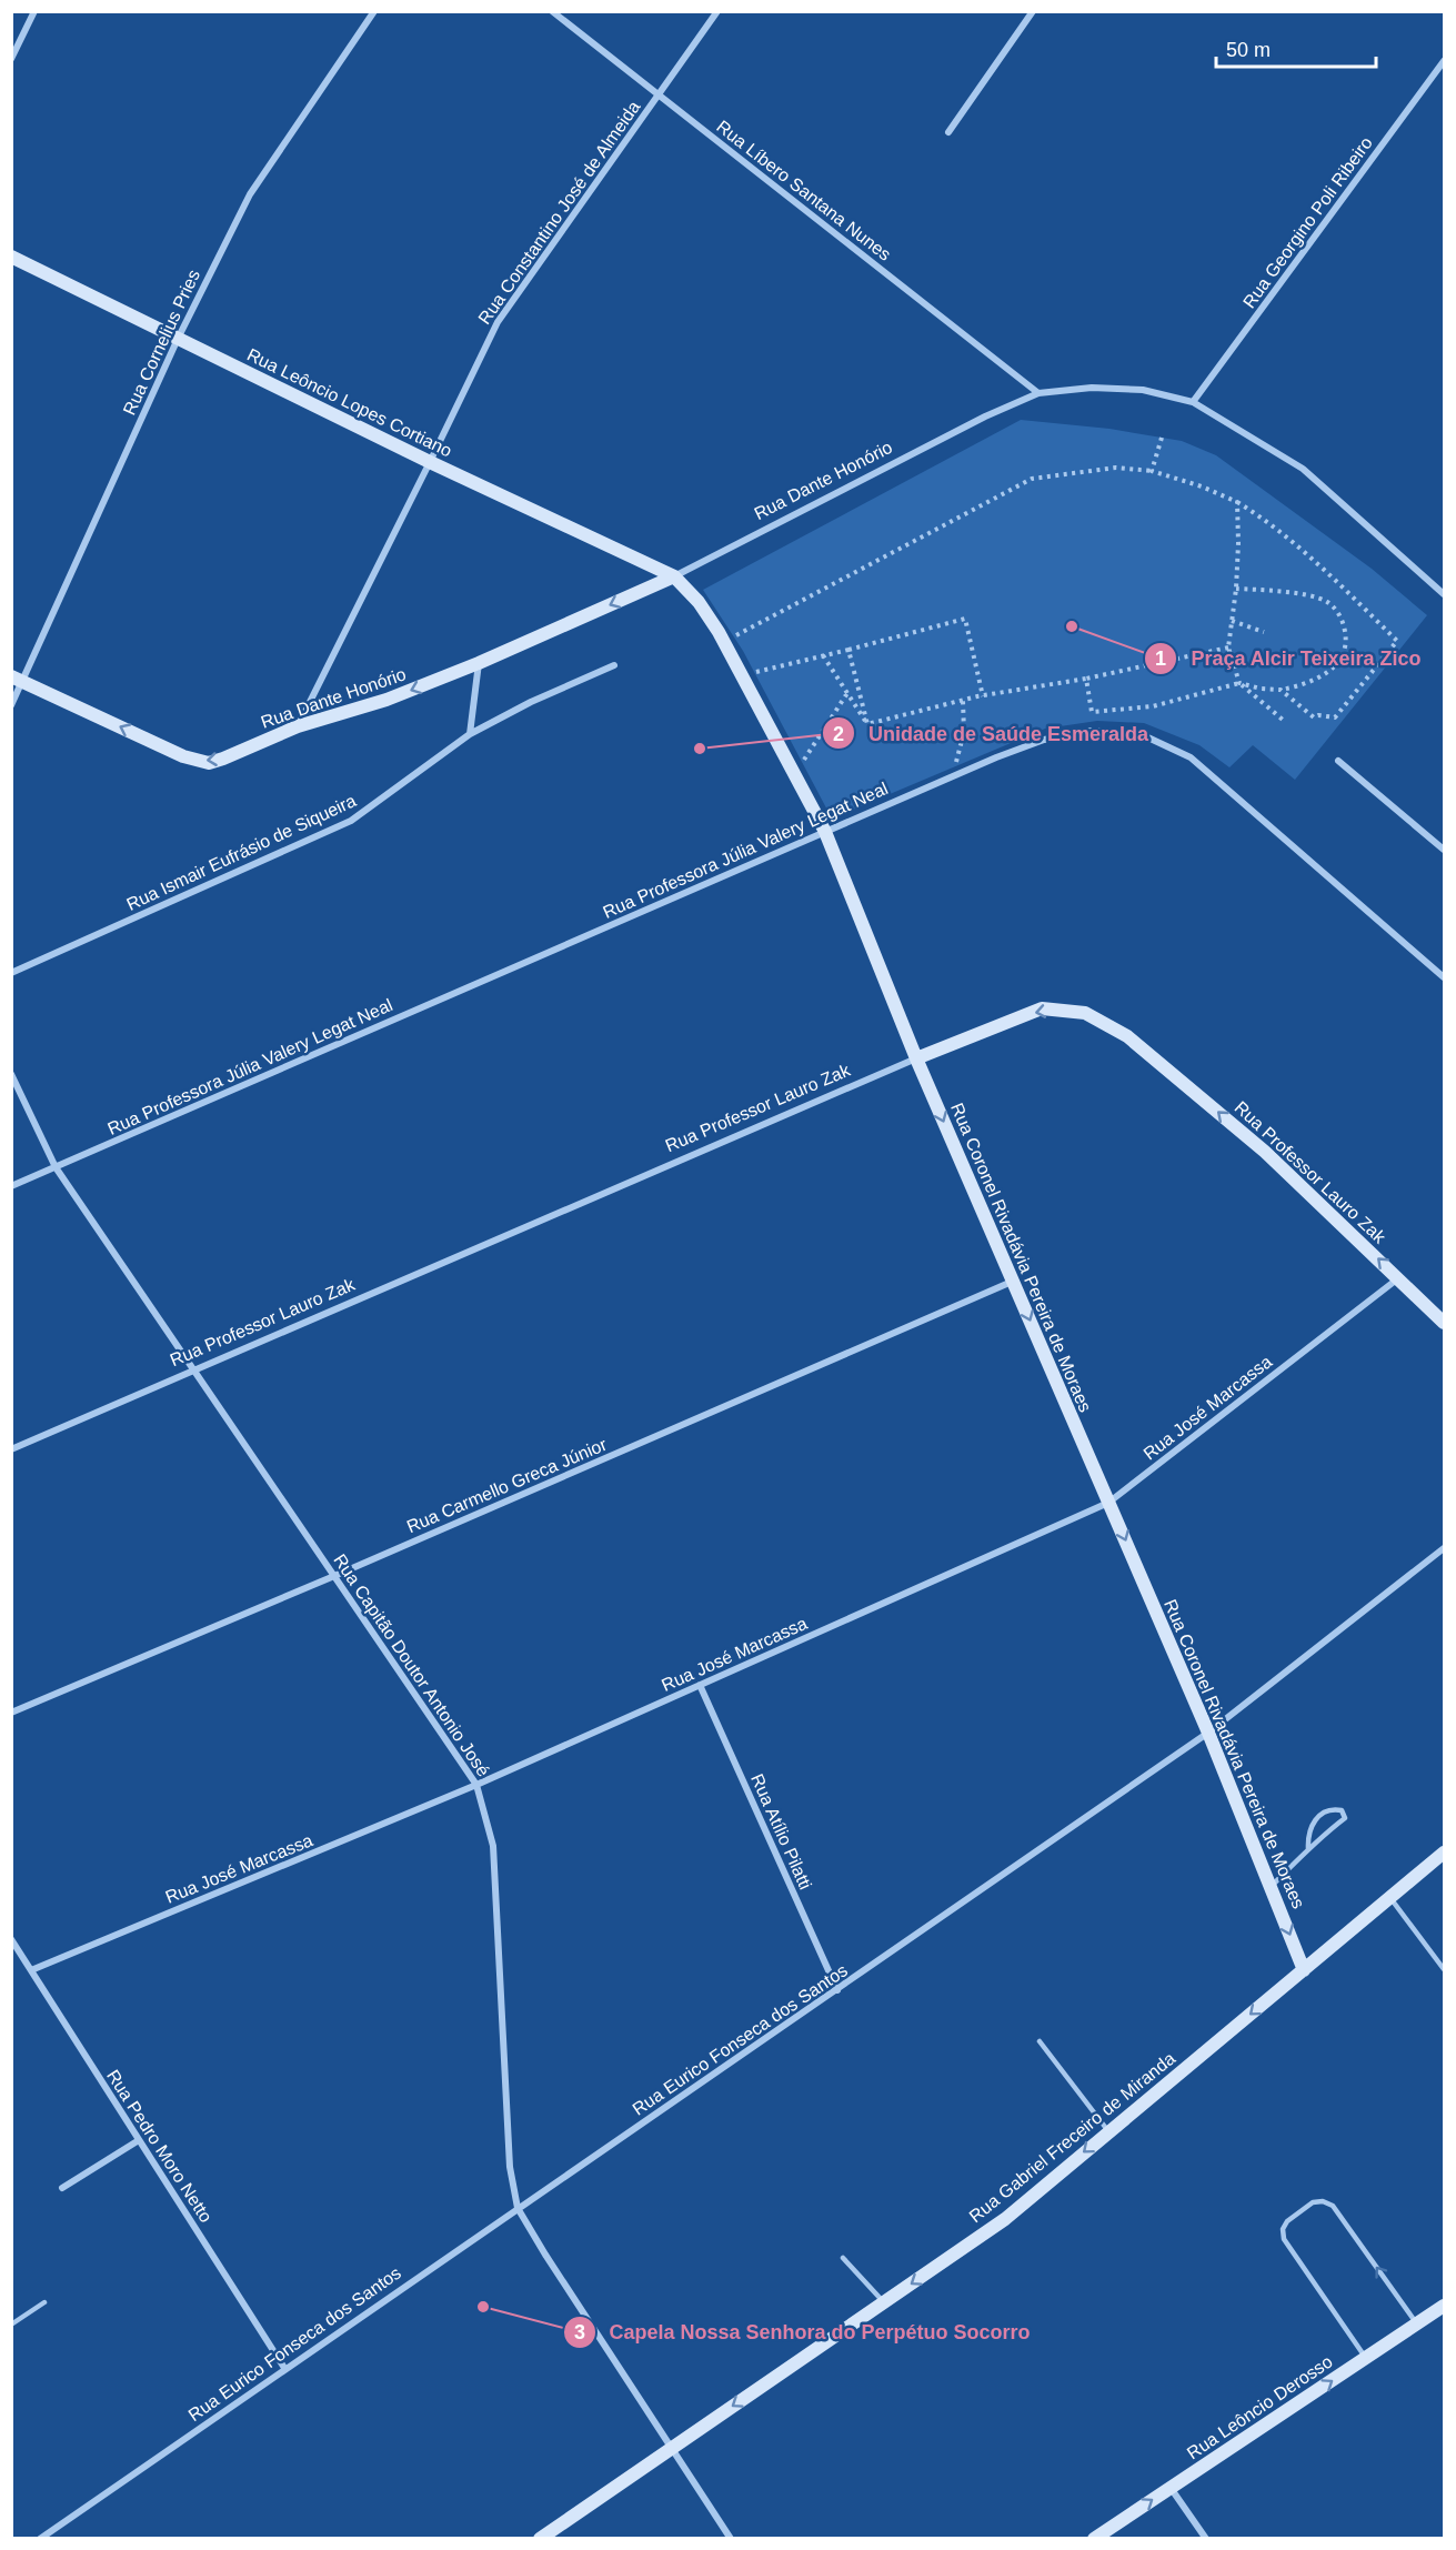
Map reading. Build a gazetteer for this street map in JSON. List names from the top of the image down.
{
  "streets": {
    "street": [
      "Rua Líbero Santana Nunes",
      "Rua Constantino José de Almeida",
      "Rua Georgino Poli Ribeiro",
      "Rua Cornelius Pries",
      "Rua Leôncio Lopes Cortiano",
      "Rua Dante Honório",
      "Rua Professora Júlia Valery Legat Neal",
      "Rua Ismair Eufrásio de Siqueira",
      "Rua Professor Lauro Zak",
      "Rua Coronel Rivadávia Pereira de Moraes",
      "Rua José Marcassa",
      "Rua Carmello Greca Júnior",
      "Rua Capitão Doutor Antonio José",
      "Rua Atílio Pilatti",
      "Rua Eurico Fonseca dos Santos",
      "Rua Gabriel Freceiro de Miranda",
      "Rua Pedro Moro Netto",
      "Rua Leôncio Derosso"
    ]
  },
  "crossings": [
    ["Rua Líbero Santana Nunes", "Rua Constantino José de Almeida"],
    ["Rua Líbero Santana Nunes", "Rua Dante Honório"],
    ["Rua Constantino José de Almeida", "Rua Leôncio Lopes Cortiano"],
    ["Rua Constantino José de Almeida", "Rua Dante Honório"],
    ["Rua Georgino Poli Ribeiro", "Rua Dante Honório"],
    ["Rua Cornelius Pries", "Rua Leôncio Lopes Cortiano"],
    ["Rua Cornelius Pries", "Rua Dante Honório"],
    ["Rua Leôncio Lopes Cortiano", "Rua Dante Honório"],
    ["Rua Leôncio Lopes Cortiano", "Rua Coronel Rivadávia Pereira de Moraes"],
    ["Rua Dante Honório", "Rua Coronel Rivadávia Pereira de Moraes"],
    ["Rua Professora Júlia Valery Legat Neal", "Rua Coronel Rivadávia Pereira de Moraes"],
    ["Rua Professora Júlia Valery Legat Neal", "Rua Capitão Doutor Antonio José"],
    ["Rua Professor Lauro Zak", "Rua Coronel Rivadávia Pereira de Moraes"],
    ["Rua Professor Lauro Zak", "Rua José Marcassa"],
    ["Rua Professor Lauro Zak", "Rua Capitão Doutor Antonio José"],
    ["Rua Coronel Rivadávia Pereira de Moraes", "Rua José Marcassa"],
    ["Rua Coronel Rivadávia Pereira de Moraes", "Rua Carmello Greca Júnior"],
    ["Rua Coronel Rivadávia Pereira de Moraes", "Rua Eurico Fonseca dos Santos"],
    ["Rua Coronel Rivadávia Pereira de Moraes", "Rua Gabriel Freceiro de Miranda"],
    ["Rua José Marcassa", "Rua Capitão Doutor Antonio José"],
    ["Rua José Marcassa", "Rua Atílio Pilatti"],
    ["Rua José Marcassa", "Rua Pedro Moro Netto"],
    ["Rua Carmello Greca Júnior", "Rua Capitão Doutor Antonio José"],
    ["Rua Capitão Doutor Antonio José", "Rua Eurico Fonseca dos Santos"],
    ["Rua Capitão Doutor Antonio José", "Rua Gabriel Freceiro de Miranda"],
    ["Rua Atílio Pilatti", "Rua Eurico Fonseca dos Santos"],
    ["Rua Eurico Fonseca dos Santos", "Rua Pedro Moro Netto"]
  ],
  "one_way": [
    "Rua Dante Honório",
    "Rua Coronel Rivadávia Pereira de Moraes",
    "Rua Gabriel Freceiro de Miranda",
    "Rua Leôncio Derosso"
  ],
  "places": ["Praça Alcir Teixeira Zico", "Unidade de Saúde Esmeralda", "Capela Nossa Senhora do Perpétuo Socorro"],
  "scale_bar": "50 m"
}
